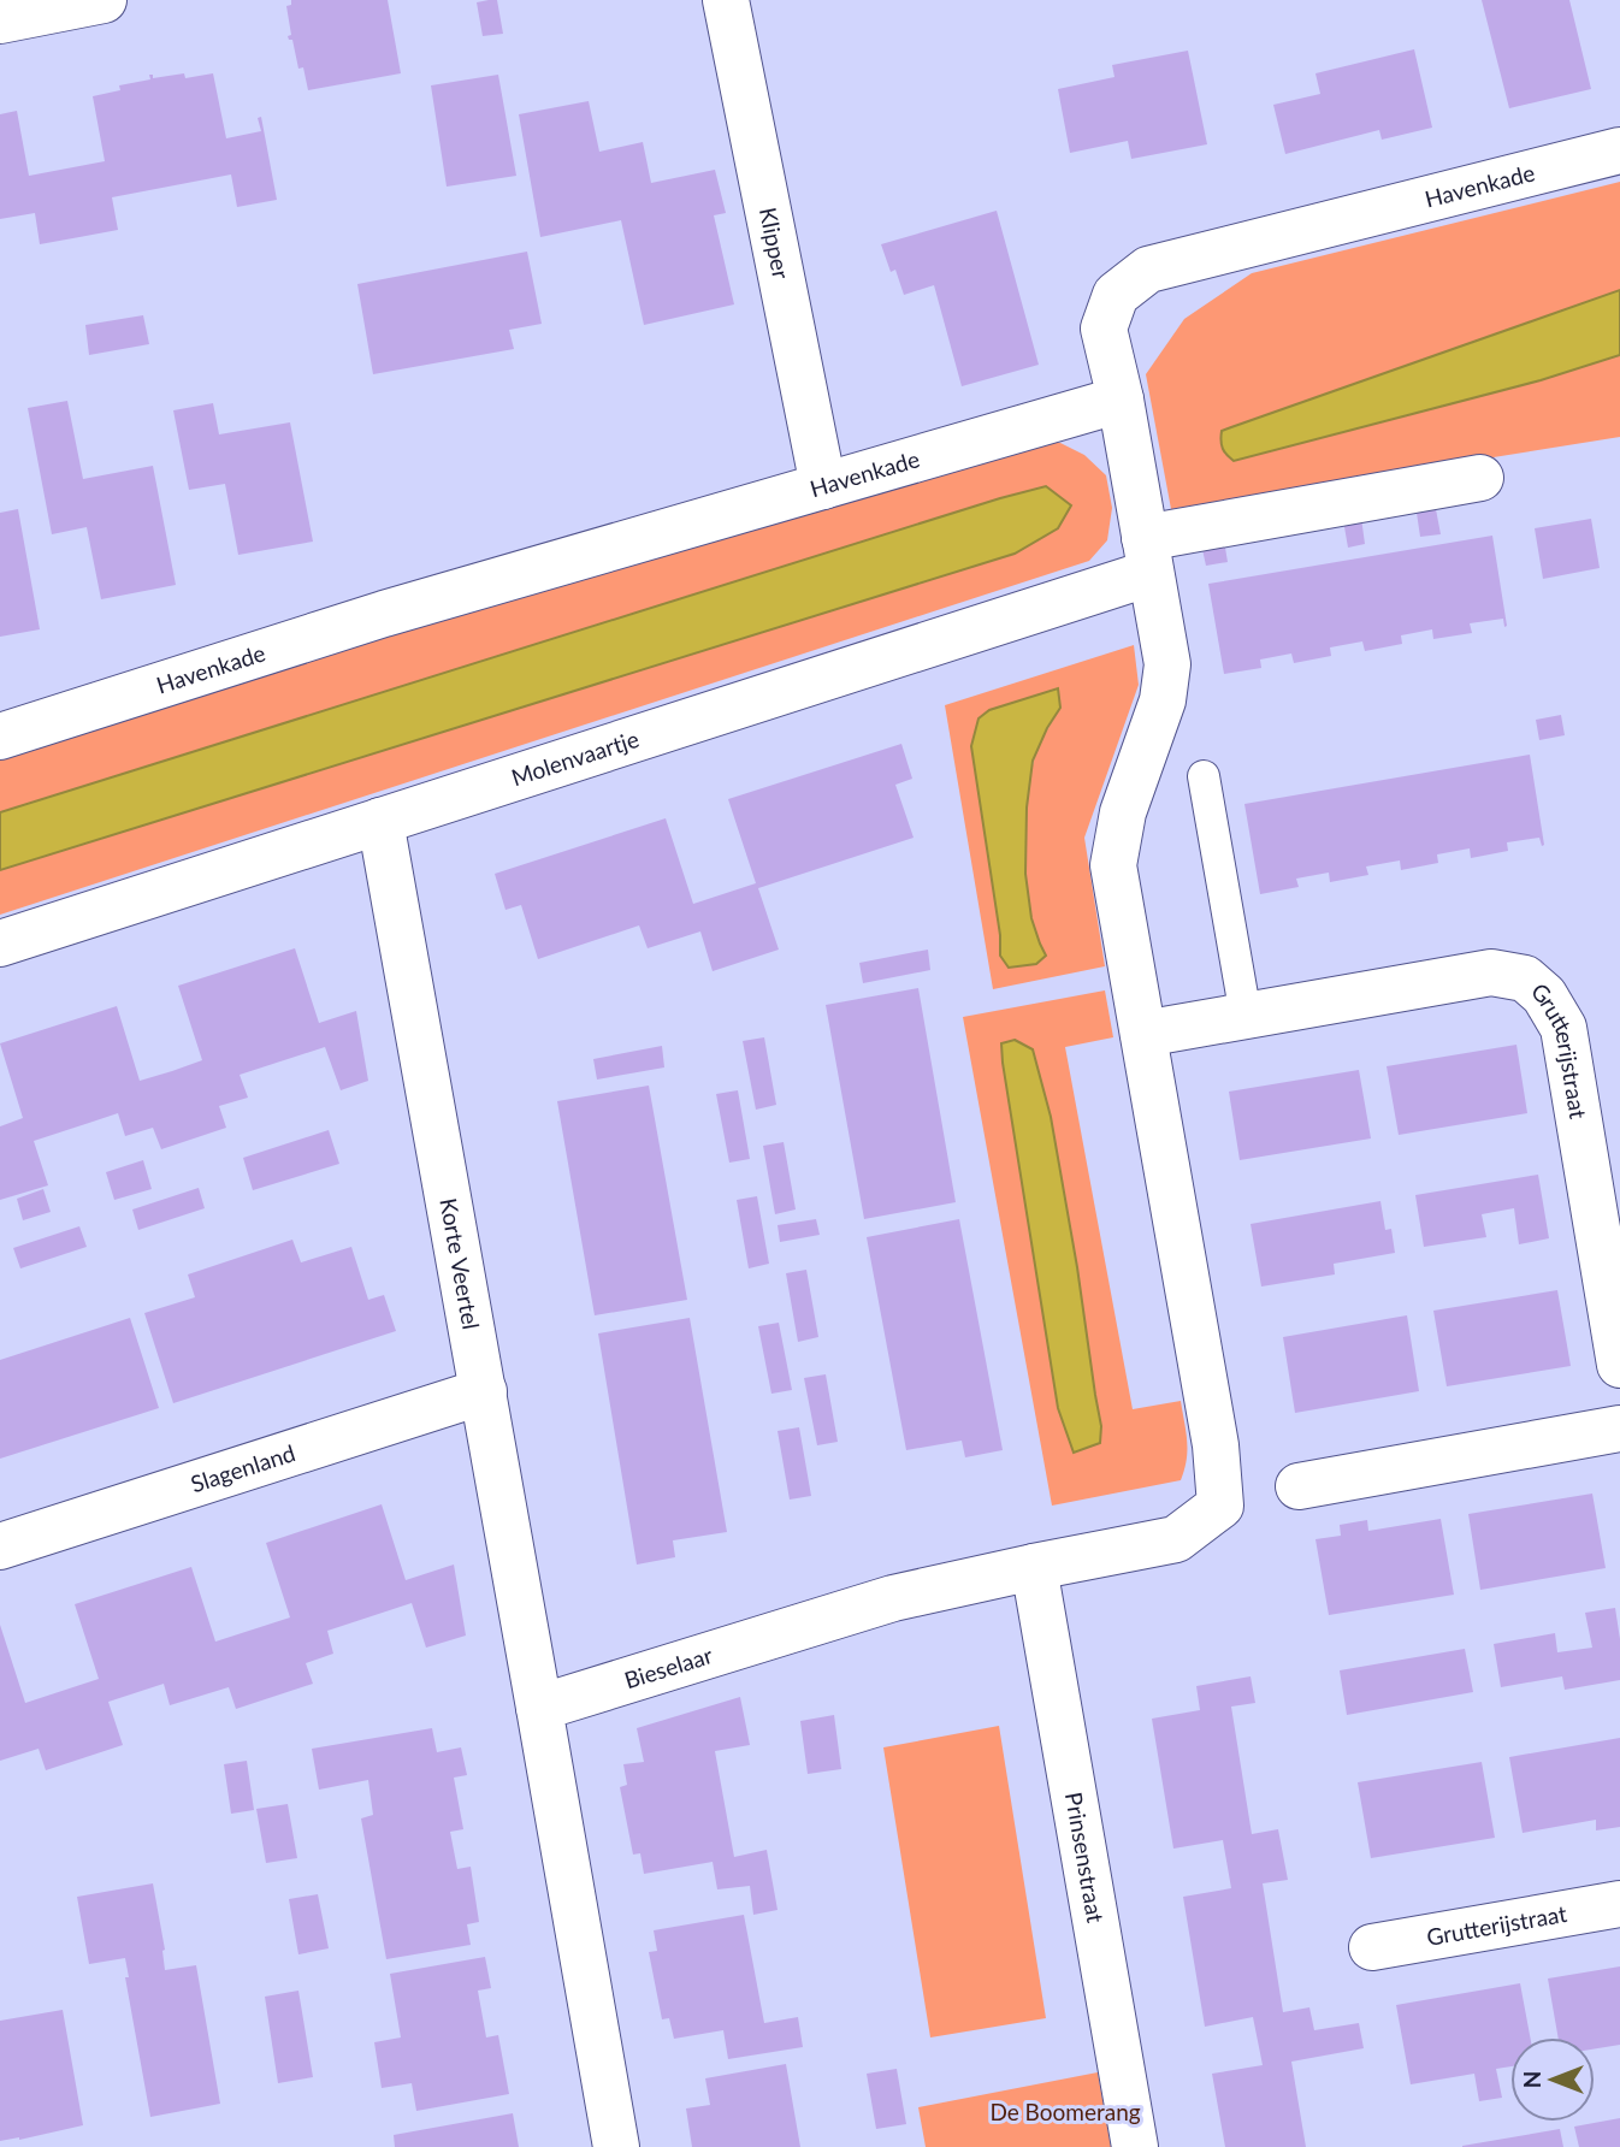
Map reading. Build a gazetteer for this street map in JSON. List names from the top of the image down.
{
  "streets": {
    "street": [
      "Havenkade",
      "Klipper",
      "Molenvaartje",
      "Grutterijstraat",
      "Korte Veertel",
      "Slagenland",
      "Bieselaar",
      "Prinsenstraat"
    ]
  },
  "crossings": [
    ["Havenkade", "Klipper"],
    ["Molenvaartje", "Korte Veertel"],
    ["Grutterijstraat", "Bieselaar"],
    ["Korte Veertel", "Slagenland"],
    ["Korte Veertel", "Bieselaar"],
    ["Bieselaar", "Prinsenstraat"]
  ],
  "parks": ["De Boomerang"],
  "north": "left"
}
